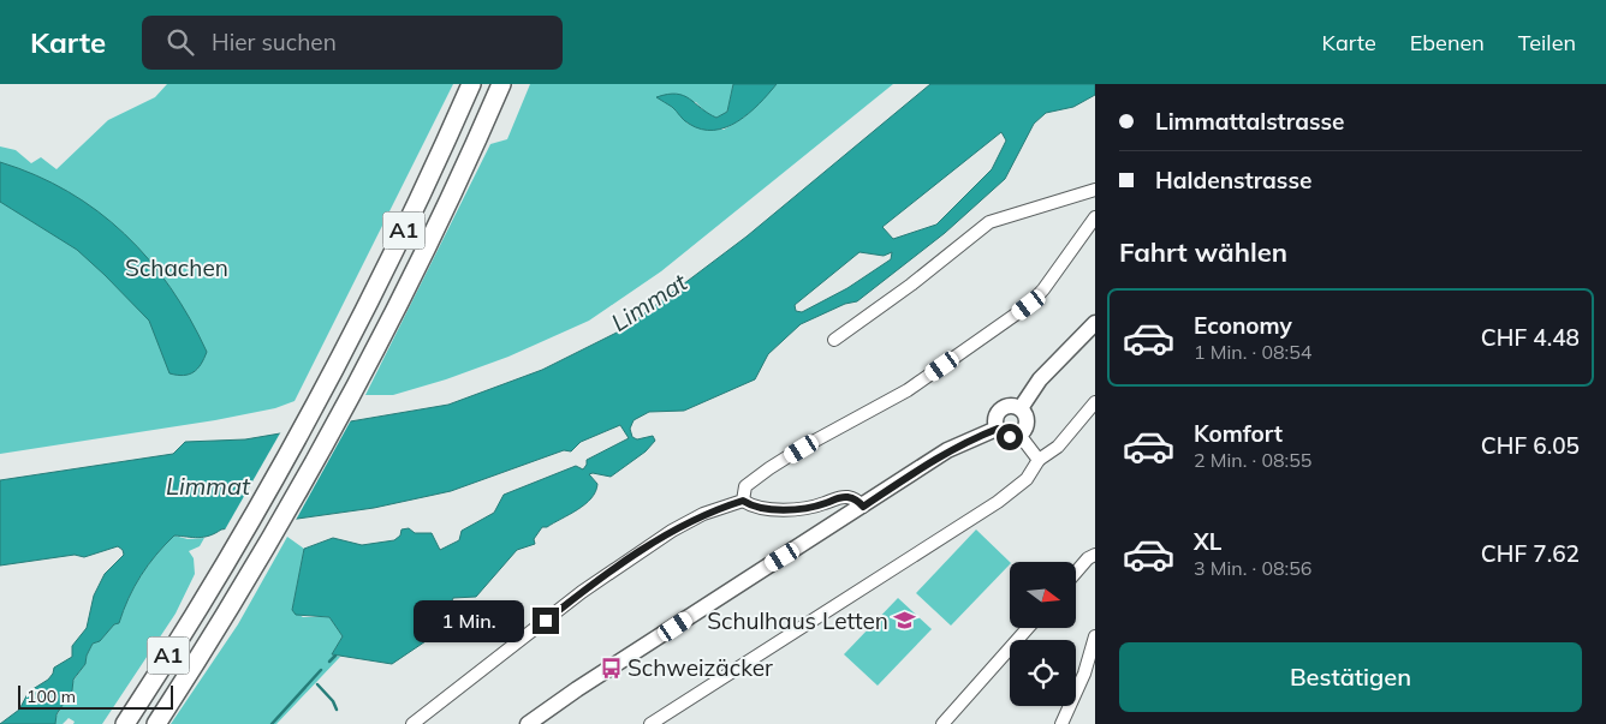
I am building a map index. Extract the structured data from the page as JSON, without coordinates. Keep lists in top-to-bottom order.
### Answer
{
  "streets": {
    "highway": ["A1"]
  },
  "water": ["Limmat"],
  "parks": ["Schachen"],
  "places": {
    "school or university": ["Schulhaus Letten"],
    "bus stop": ["Schweizäcker"]
  },
  "scale_bar": "100 m",
  "north": "right",
  "page": {
    "header": "Karte",
    "search": "Hier suchen",
    "nav": ["Karte", "Ebenen", "Teilen"],
    "banner": ["Limmattalstrasse", "Haldenstrasse"],
    "heading": "Fahrt wählen",
    "list": [
      {
        "name": "Economy",
        "note": "1 Min. · 08:54",
        "value": "CHF 4.48"
      },
      {
        "name": "Komfort",
        "note": "2 Min. · 08:55",
        "value": "CHF 6.05"
      },
      {
        "name": "XL",
        "note": "3 Min. · 08:56",
        "value": "CHF 7.62"
      }
    ],
    "bubble": "1 Min.",
    "buttons": "Bestätigen",
    "scale": "100 m"
  }
}
